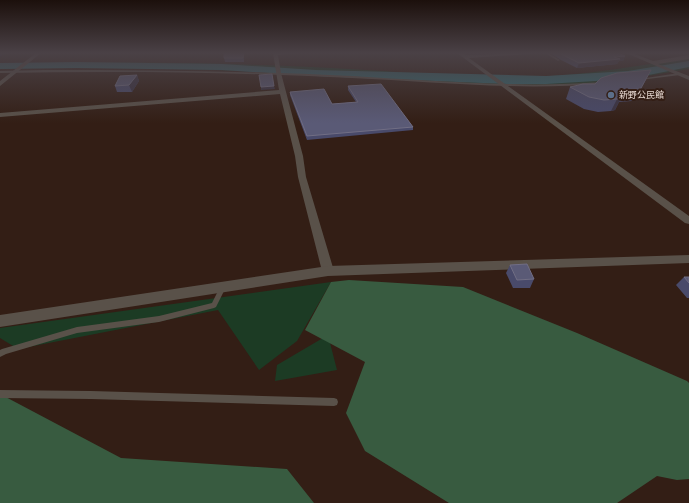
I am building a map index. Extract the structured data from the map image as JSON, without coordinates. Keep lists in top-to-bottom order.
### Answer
{
  "places": ["新野公民館"]
}
